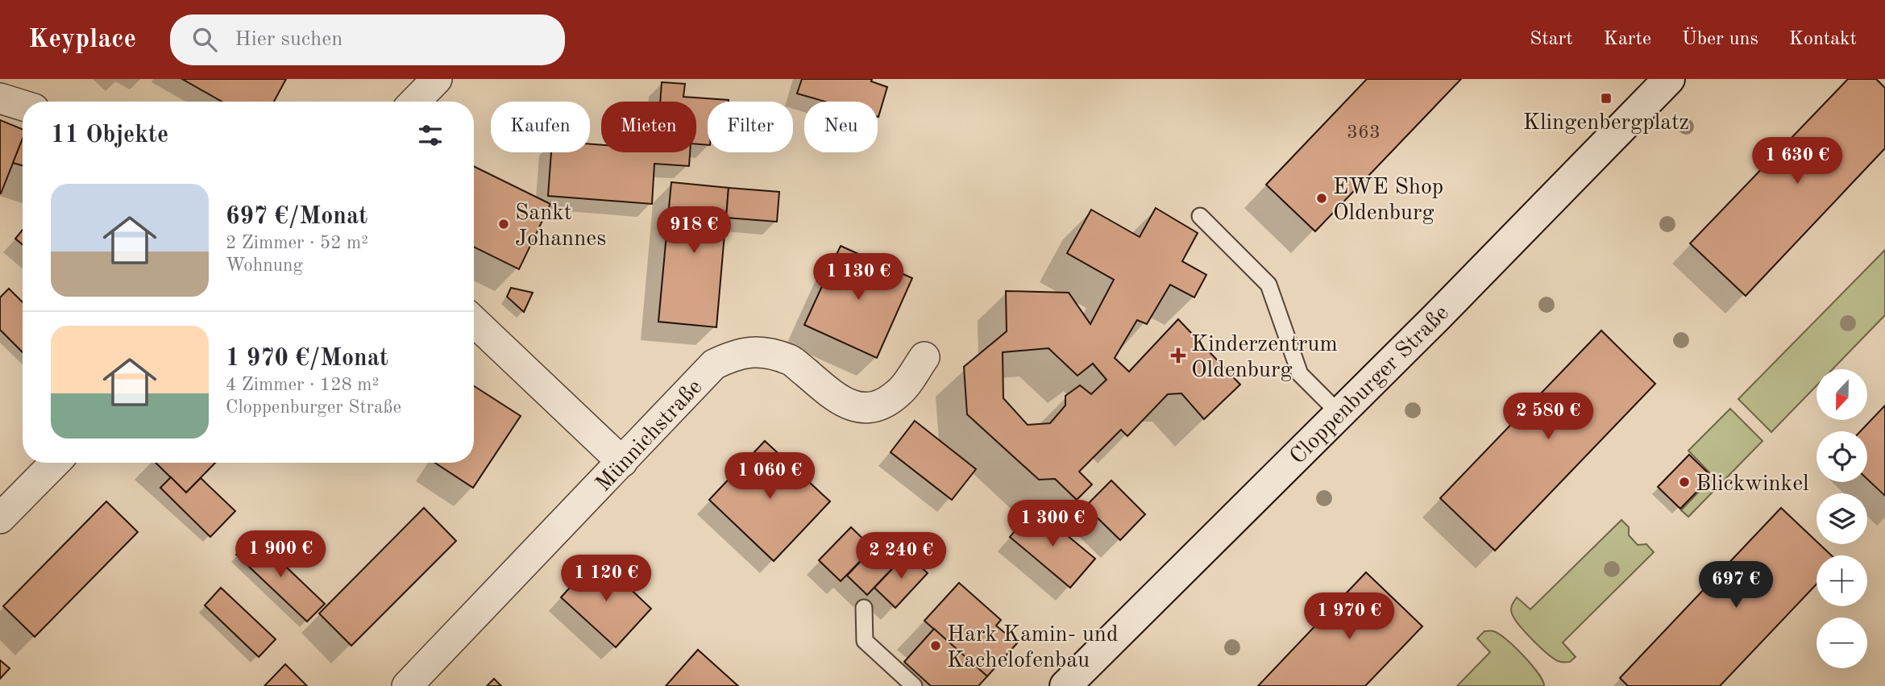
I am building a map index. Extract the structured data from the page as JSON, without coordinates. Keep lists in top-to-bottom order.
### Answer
{
  "streets": {
    "main road": ["Cloppenburger Straße"],
    "street": ["Münnichstraße"]
  },
  "places": {
    "transit": ["Klingenbergplatz"],
    "other": [
      "EWE Shop Oldenburg",
      "Sankt Johannes",
      "Blickwinkel",
      "Hark Kamin- und Kachelofenbau"
    ],
    "health": ["Kinderzentrum Oldenburg"]
  },
  "house_numbers": ["363"],
  "north": "bottom",
  "page": {
    "header": "Keyplace",
    "search": "Hier suchen",
    "nav": [
      "Start",
      "Karte",
      "Über uns",
      "Kontakt"
    ],
    "chip": [
      "Kaufen",
      "Mieten",
      "Filter",
      "Neu"
    ],
    "heading": "11 Objekte",
    "price": [
      "1 630 €",
      "918 €",
      "1 130 €",
      "2 580 €",
      "1 060 €",
      "1 300 €",
      "1 900 €",
      "2 240 €",
      "1 120 €",
      "697 €",
      "1 970 €"
    ],
    "list": [
      {
        "name": "697 €/Monat",
        "note": "2 Zimmer · 52 m² · Wohnung"
      },
      {
        "name": "1 970 €/Monat",
        "note": "4 Zimmer · 128 m² · Cloppenburger Straße"
      }
    ],
    "map_buttons": ["+", "−"]
  }
}
